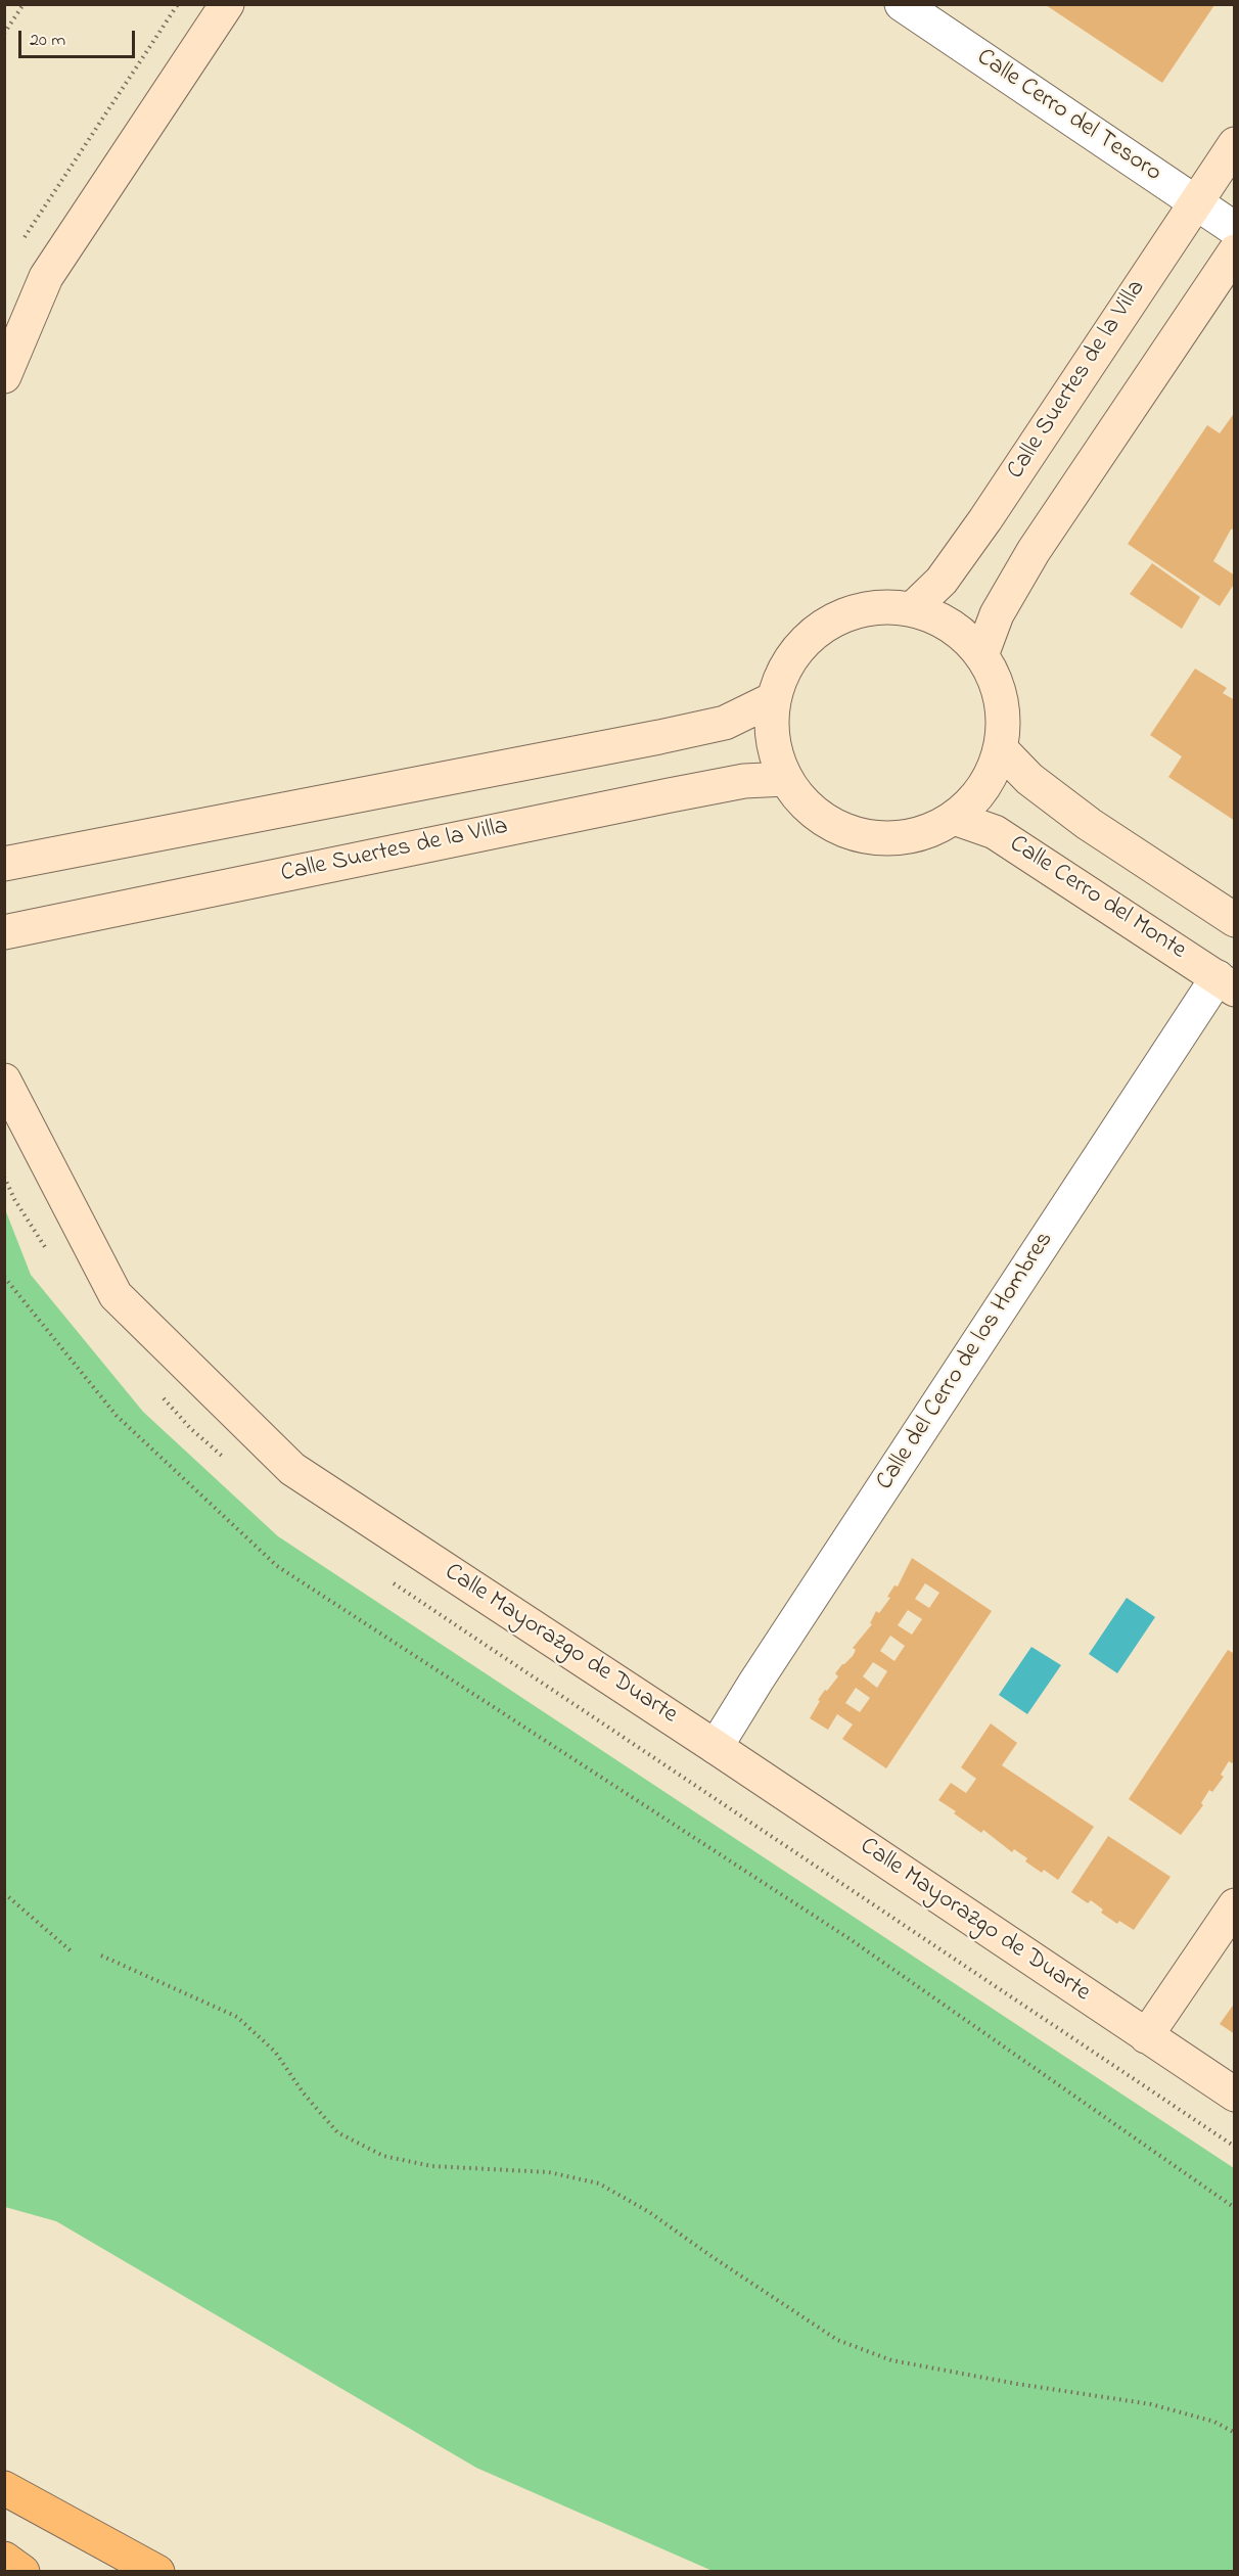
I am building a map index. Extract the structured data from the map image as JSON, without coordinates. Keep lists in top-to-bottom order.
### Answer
{
  "streets": {
    "main road": ["Calle Suertes de la Villa", "Calle Cerro del Monte", "Calle Mayorazgo de Duarte"],
    "street": ["Calle Cerro del Tesoro", "Calle del Cerro de los Hombres"]
  },
  "crossings": [
    ["Calle Cerro del Tesoro", "Calle Suertes de la Villa"],
    ["Calle Cerro del Monte", "Calle del Cerro de los Hombres"],
    ["Calle del Cerro de los Hombres", "Calle Mayorazgo de Duarte"]
  ],
  "scale_bar": "20 m"
}
